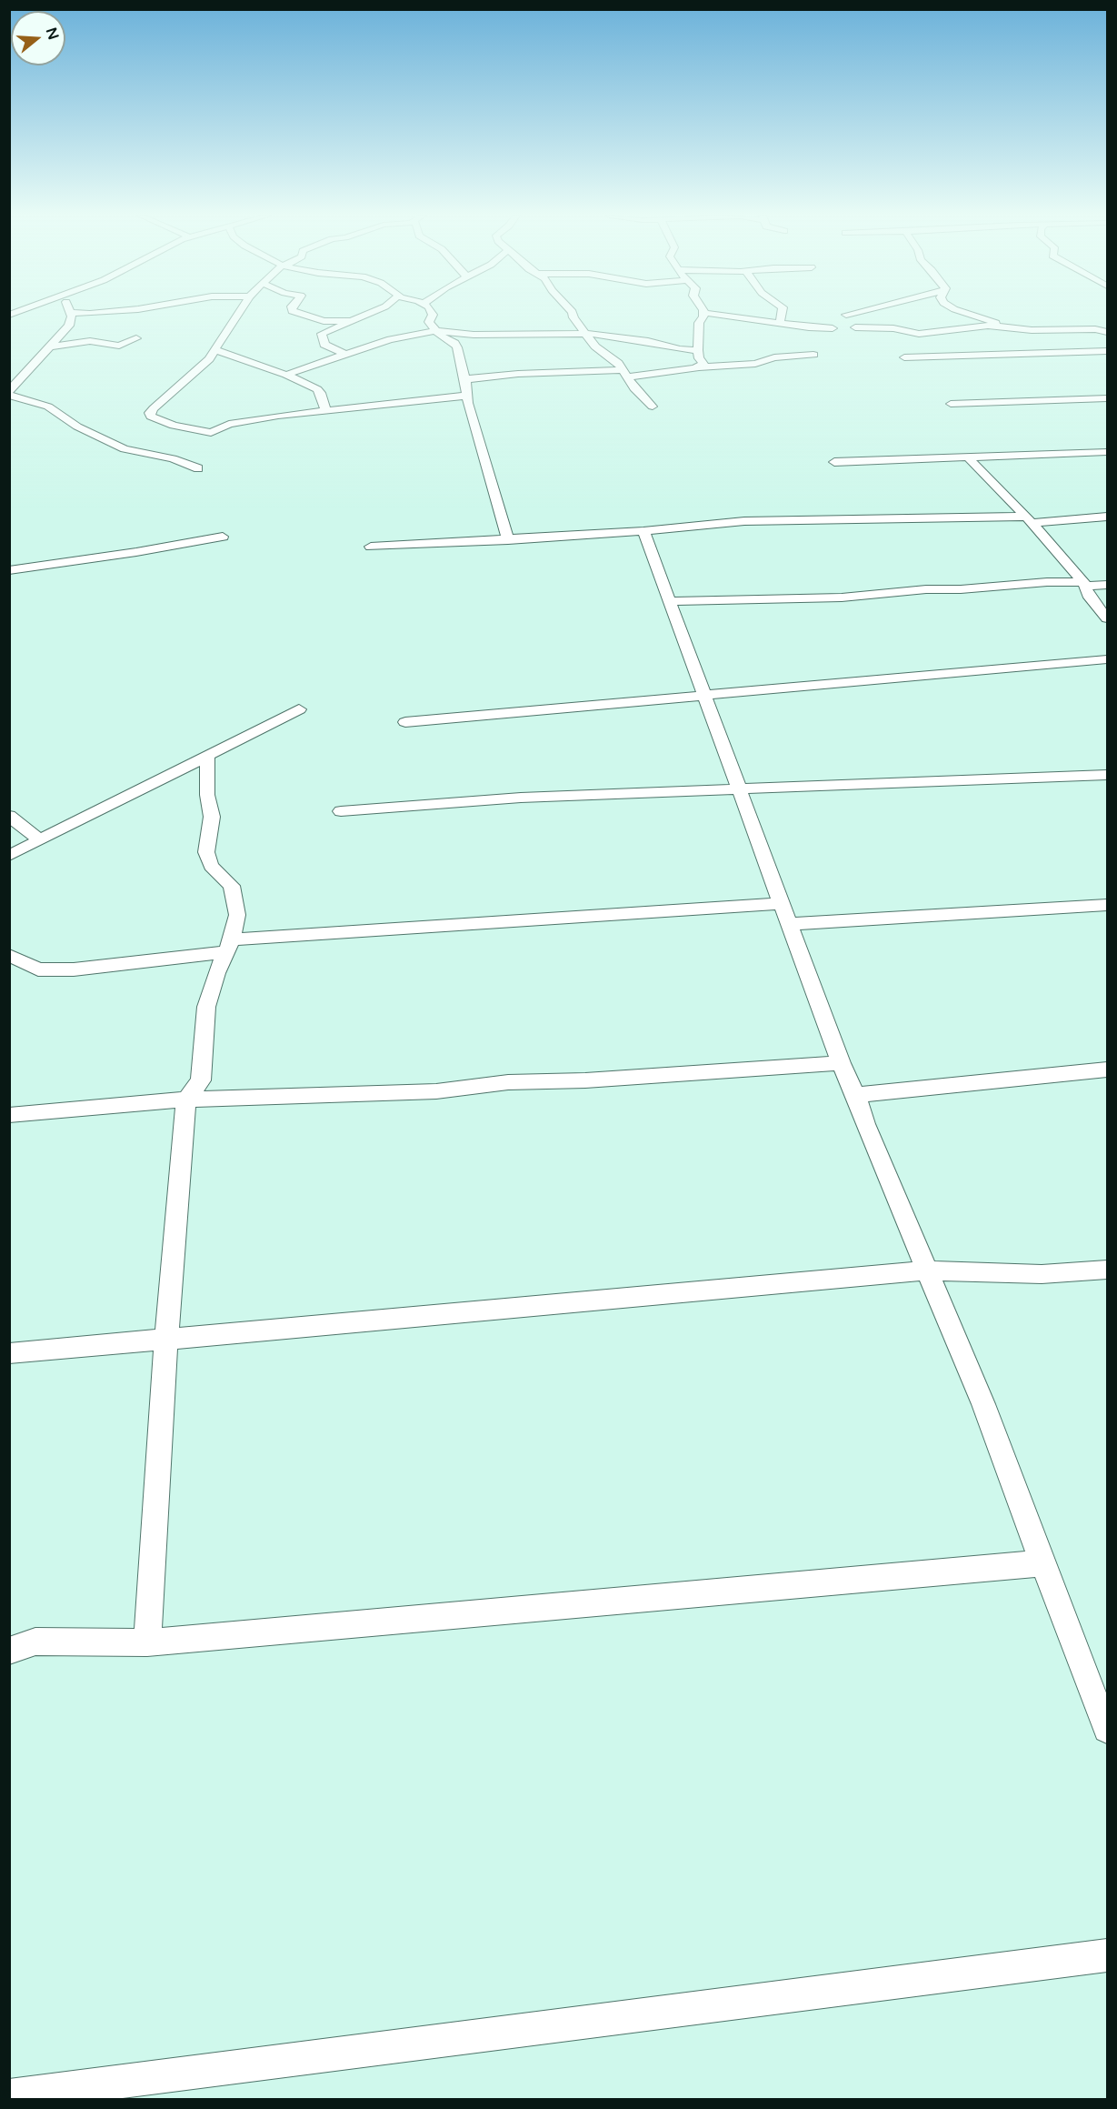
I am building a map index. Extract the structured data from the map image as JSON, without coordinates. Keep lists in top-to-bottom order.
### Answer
{
  "north": "right"
}
